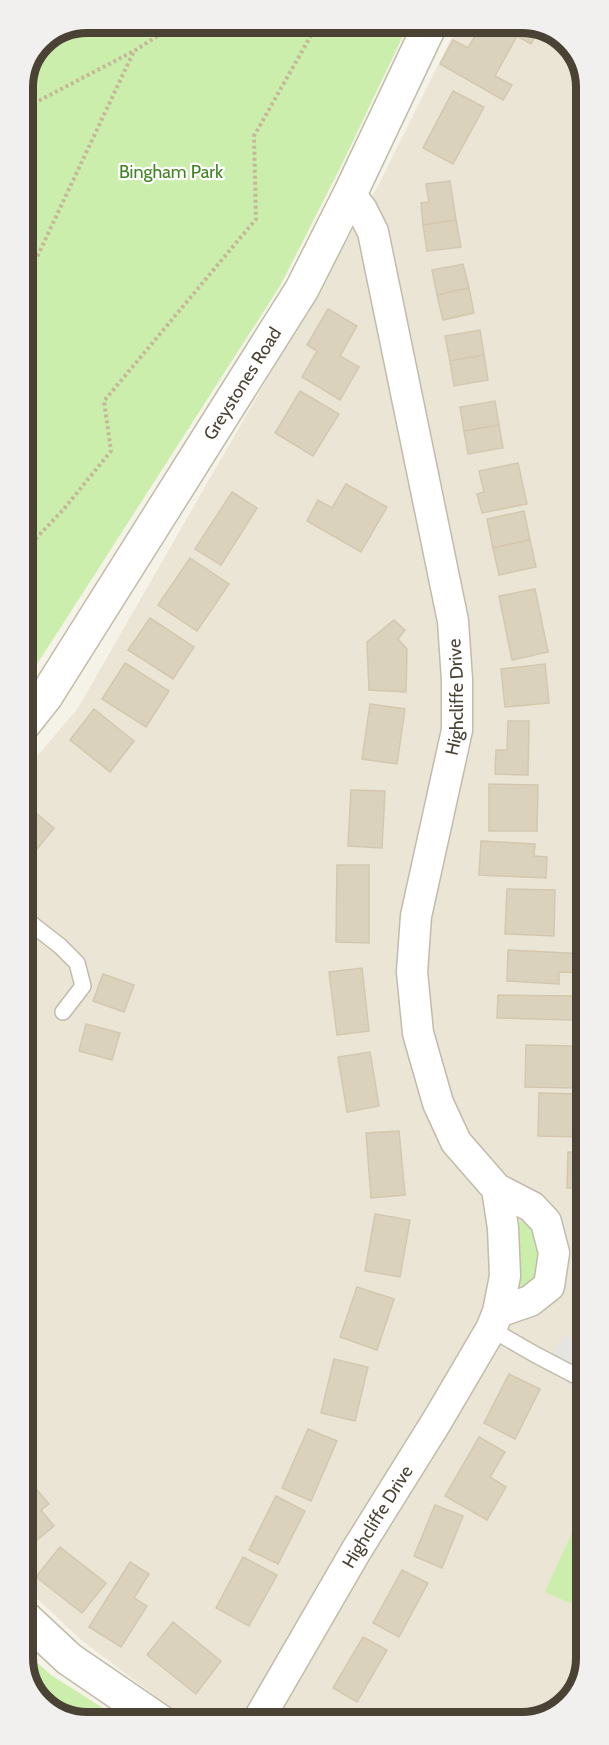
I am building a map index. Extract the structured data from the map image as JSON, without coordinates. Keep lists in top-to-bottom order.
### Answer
{
  "streets": {
    "street": ["Greystones Road", "Highcliffe Drive"]
  },
  "crossings": [
    ["Greystones Road", "Highcliffe Drive"]
  ],
  "parks": ["Bingham Park"]
}
